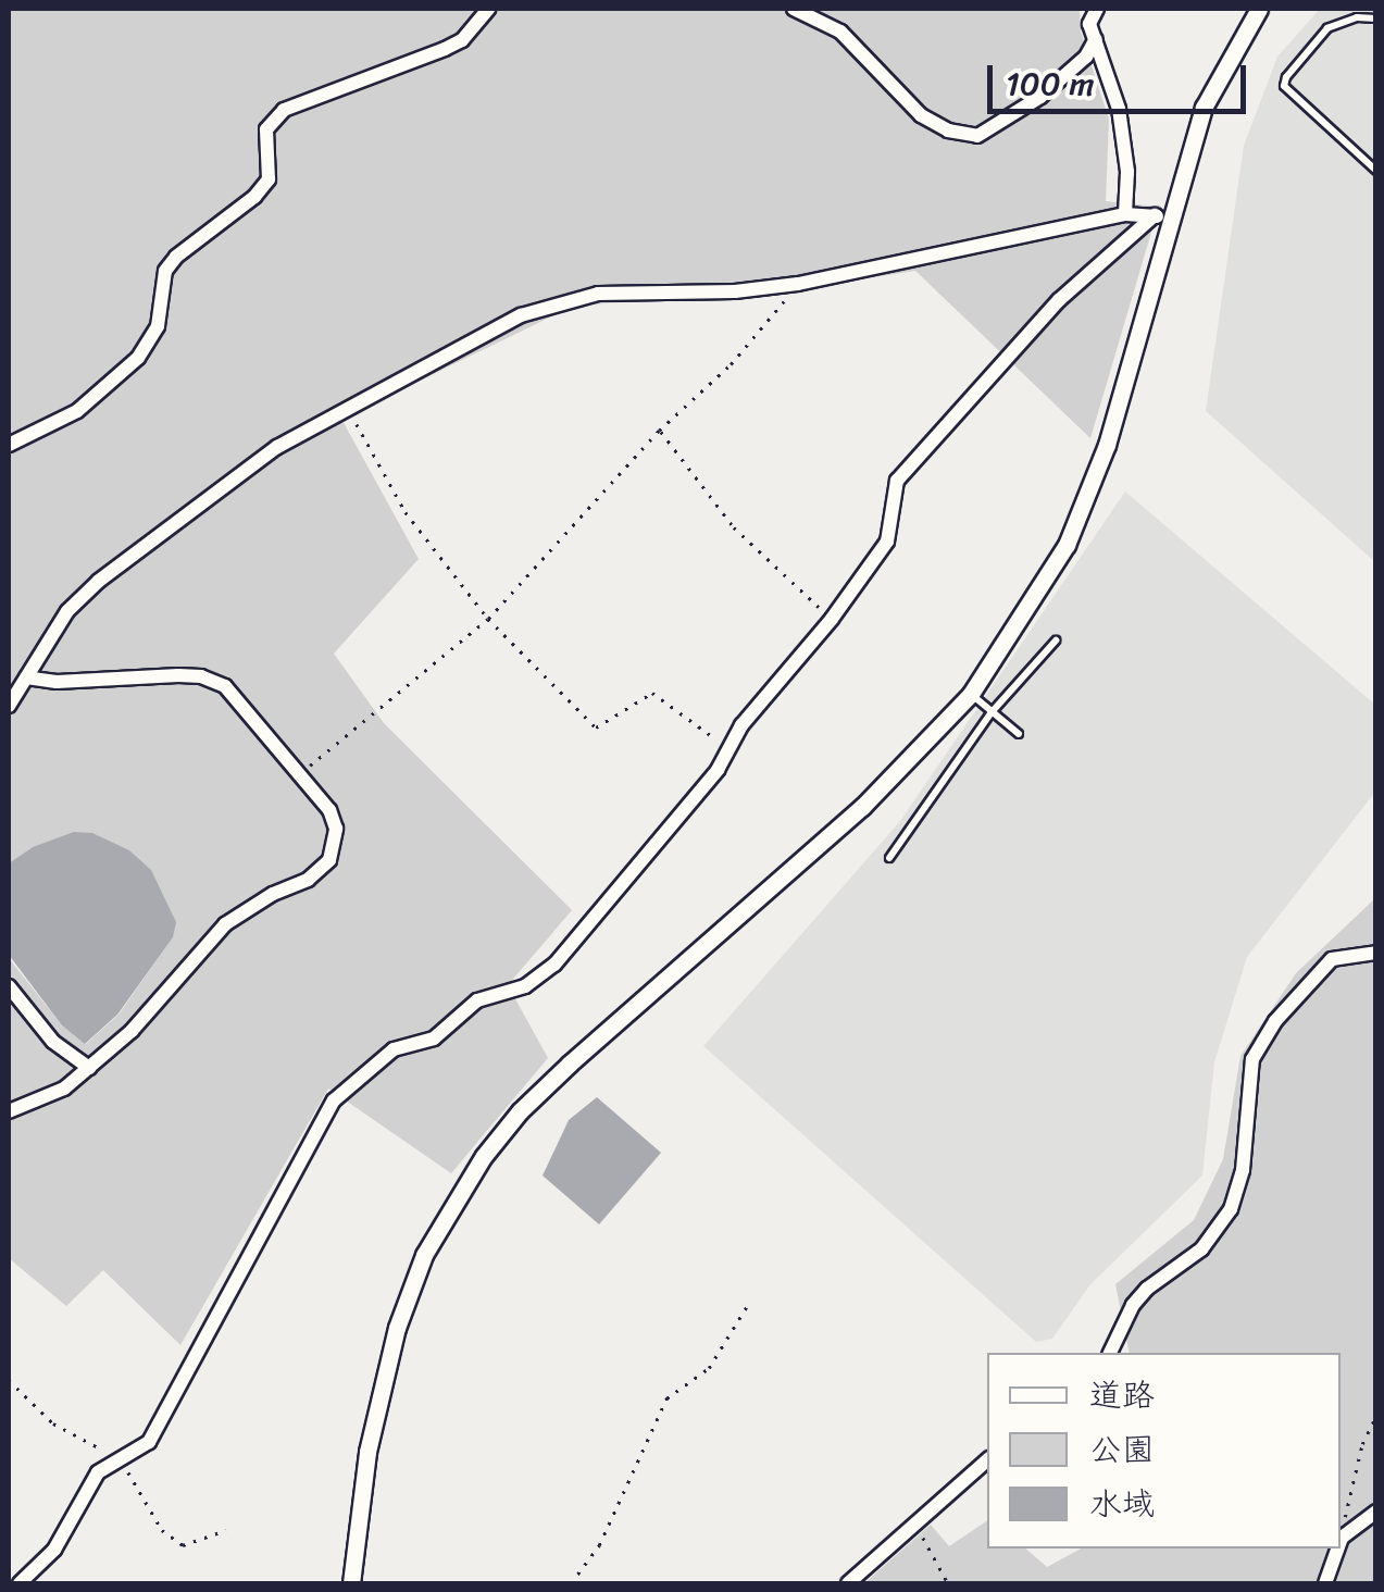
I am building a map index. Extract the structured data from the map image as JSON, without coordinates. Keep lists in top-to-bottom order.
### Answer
{
  "legend": ["道路", "公園", "水域"],
  "scale_bar": "100 m"
}
